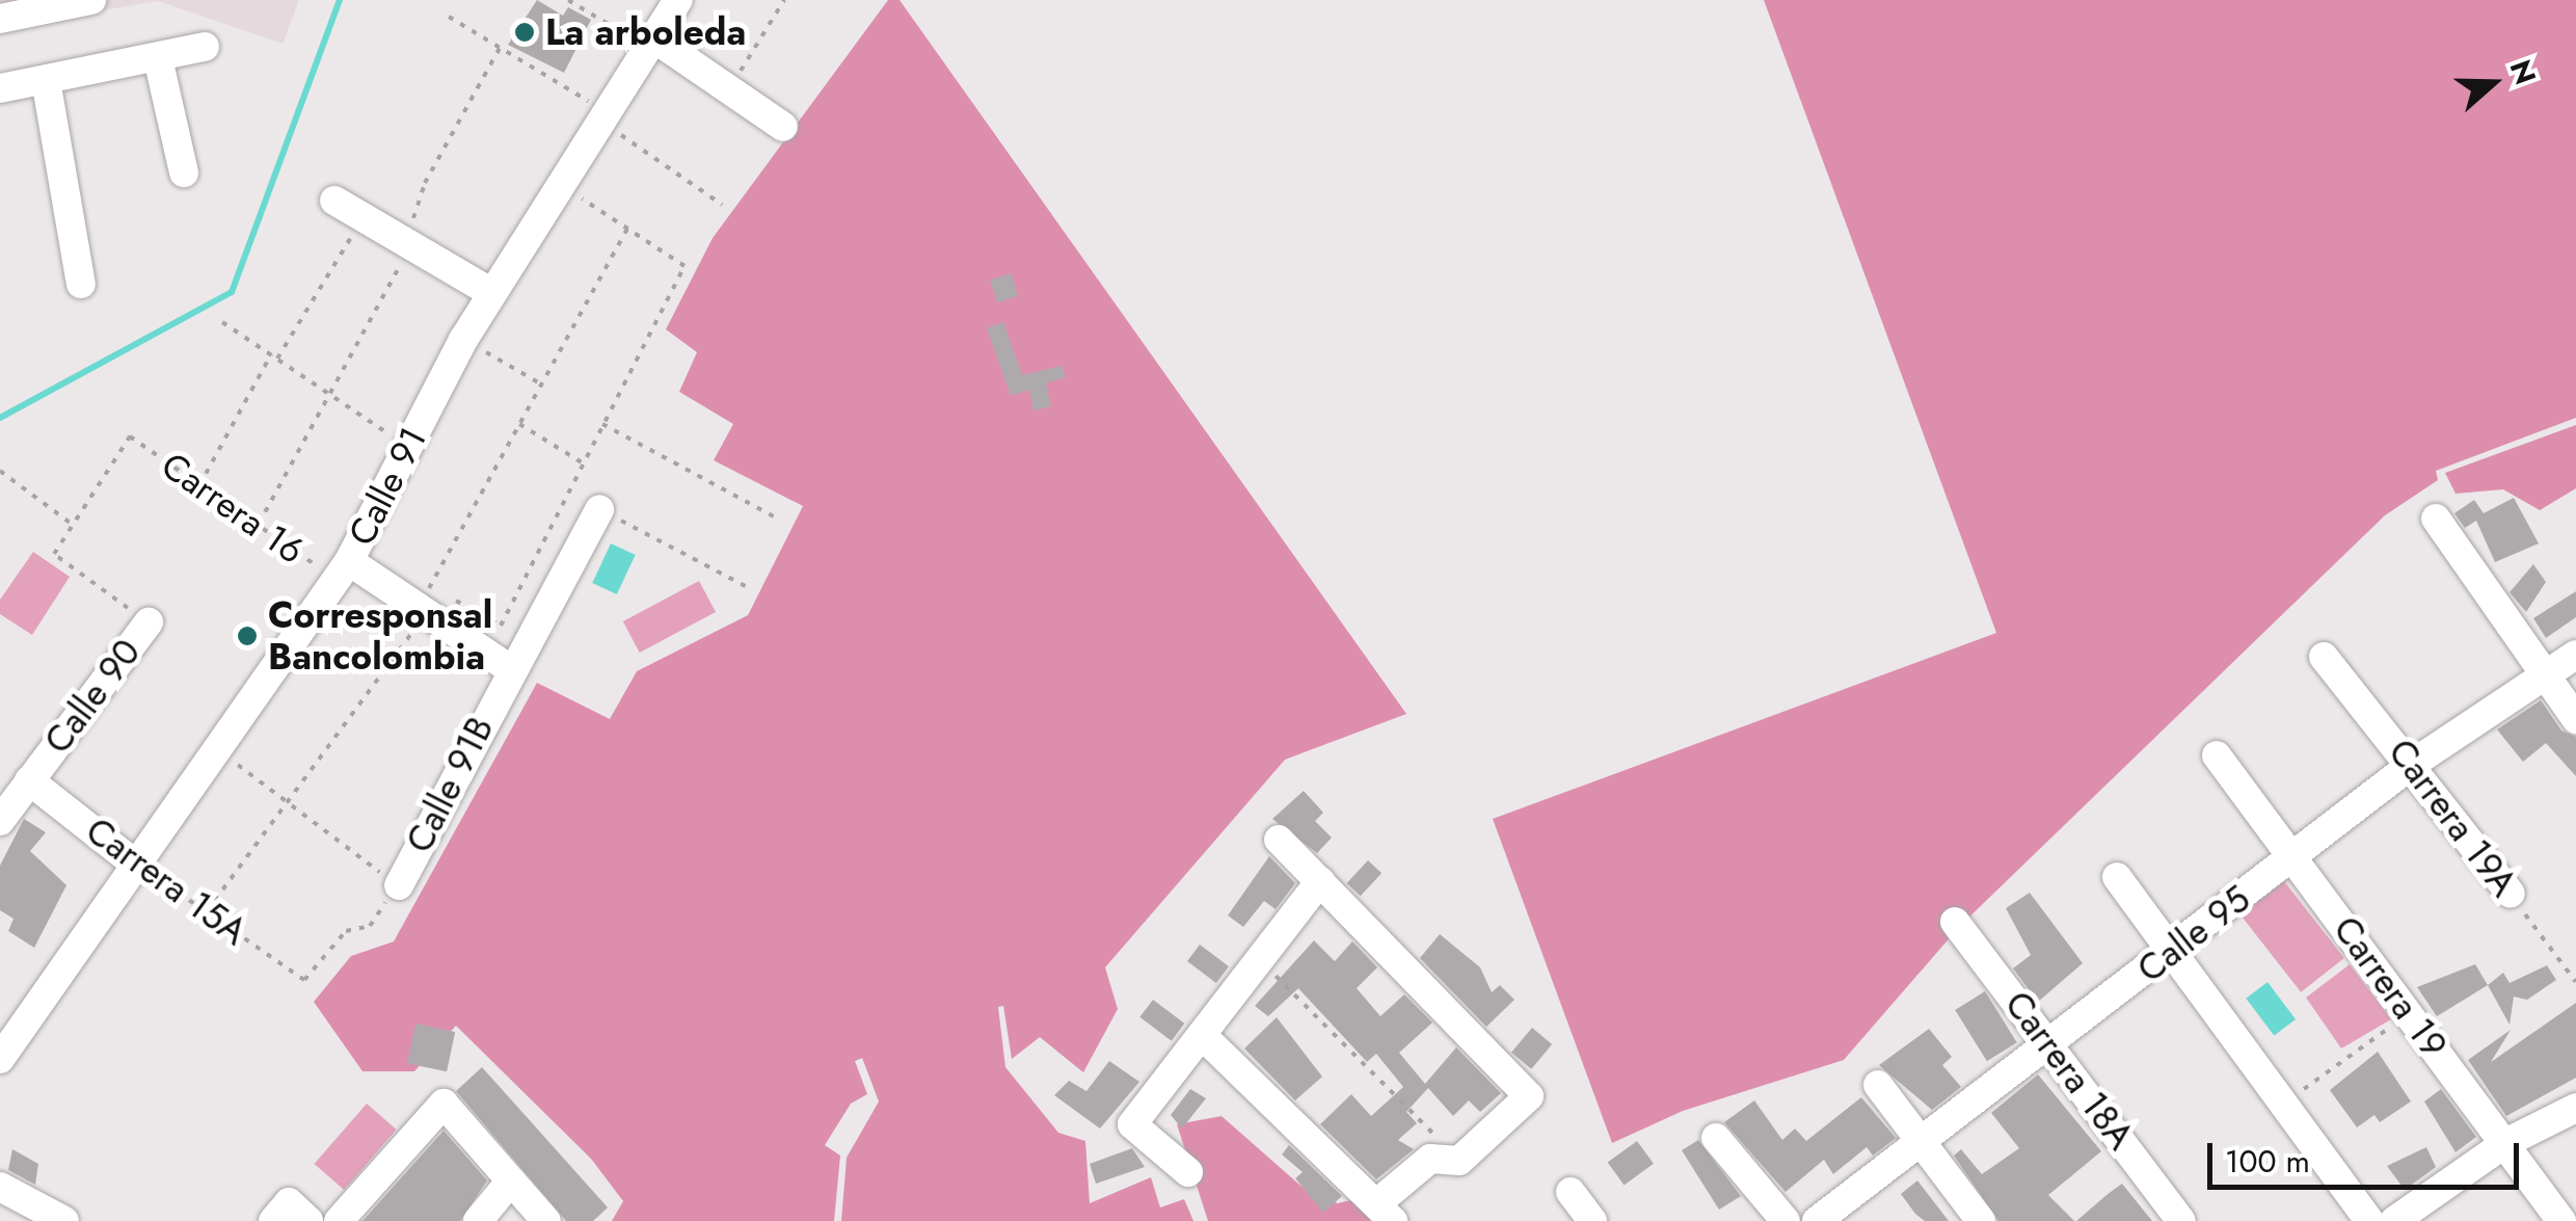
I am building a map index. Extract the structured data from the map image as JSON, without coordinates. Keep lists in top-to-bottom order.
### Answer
{
  "streets": {
    "street": [
      "Calle 91",
      "Carrera 16",
      "Calle 90",
      "Calle 91B",
      "Carrera 19A",
      "Carrera 15A",
      "Calle 95",
      "Carrera 19",
      "Carrera 18A"
    ]
  },
  "crossings": [
    ["Calle 91", "Carrera 16"],
    ["Calle 91", "Carrera 15A"],
    ["Carrera 16", "Calle 91B"],
    ["Calle 90", "Carrera 15A"],
    ["Calle 91B", "Carrera 15A"],
    ["Carrera 19A", "Calle 95"],
    ["Calle 95", "Carrera 19"],
    ["Calle 95", "Carrera 18A"]
  ],
  "places": ["La arboleda", "Corresponsal Bancolombia"],
  "scale_bar": "100 m",
  "north": "right"
}
